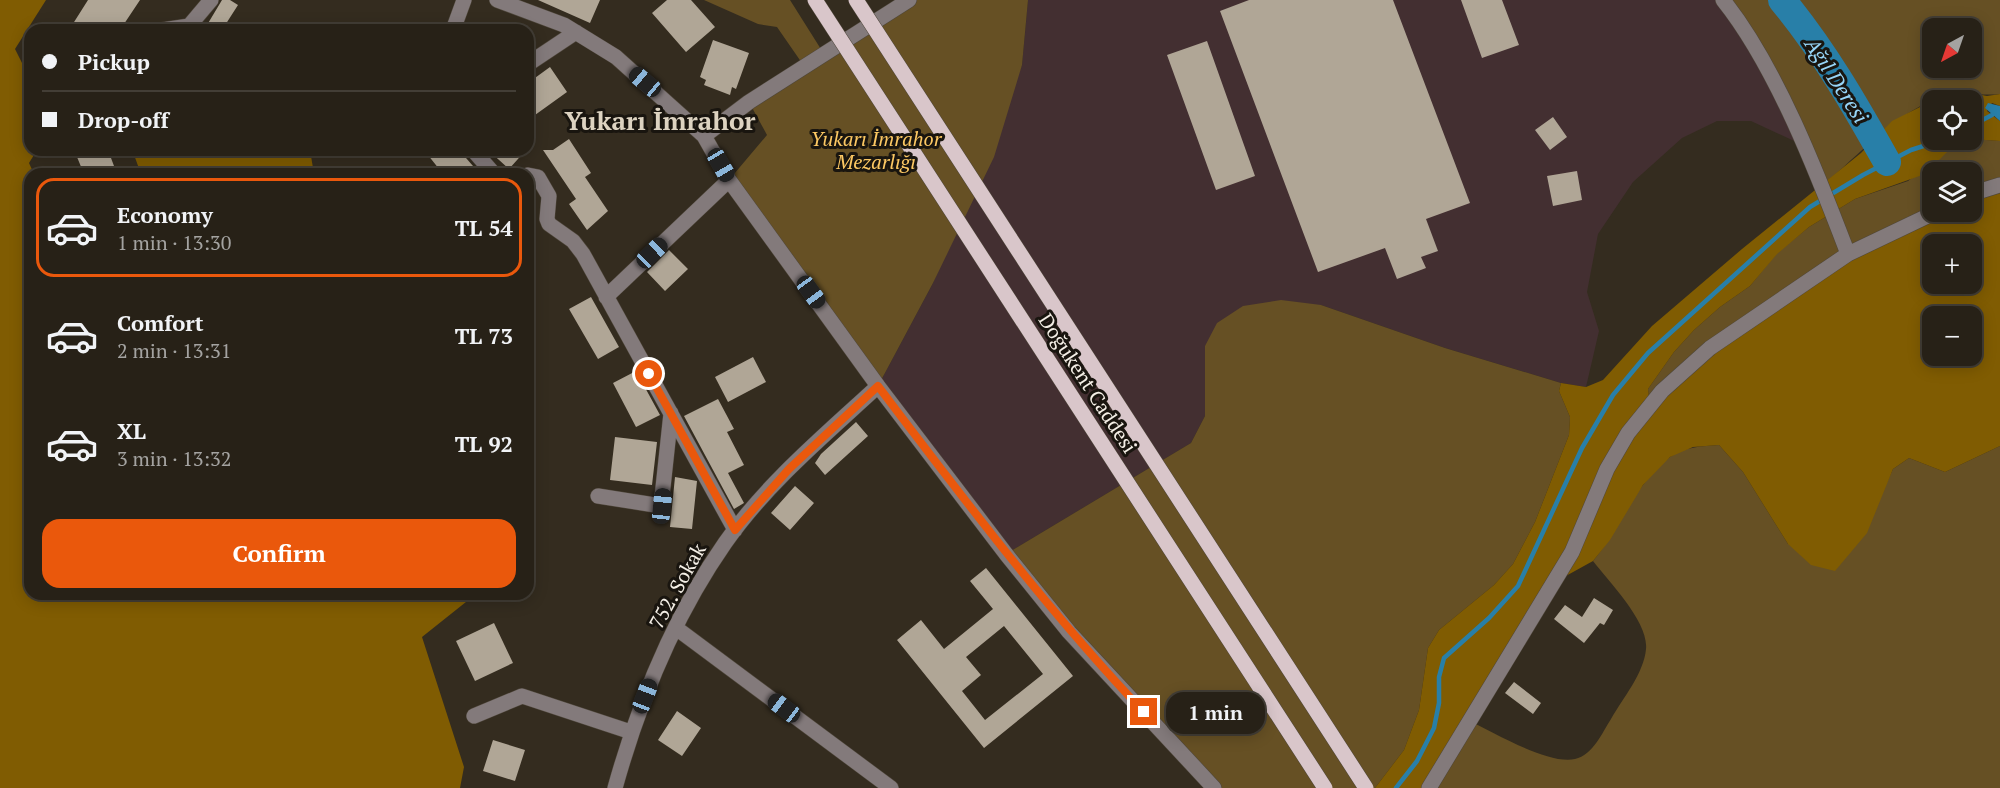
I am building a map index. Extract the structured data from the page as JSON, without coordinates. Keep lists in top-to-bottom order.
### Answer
{
  "streets": {
    "main road": ["Doğukent Caddesi"],
    "street": ["752. Sokak"]
  },
  "districts": ["Yukarı İmrahor"],
  "water": ["Ağıl Deresi"],
  "parks": ["Yukarı İmrahor Mezarlığı"],
  "north": "bottom left",
  "page": {
    "map_buttons": ["+", "−"],
    "banner": ["Pickup", "Drop-off"],
    "list": [
      {
        "name": "Economy",
        "note": "1 min · 13:30",
        "value": "TL 54"
      },
      {
        "name": "Comfort",
        "note": "2 min · 13:31",
        "value": "TL 73"
      },
      {
        "name": "XL",
        "note": "3 min · 13:32",
        "value": "TL 92"
      }
    ],
    "buttons": "Confirm",
    "bubble": "1 min"
  }
}
